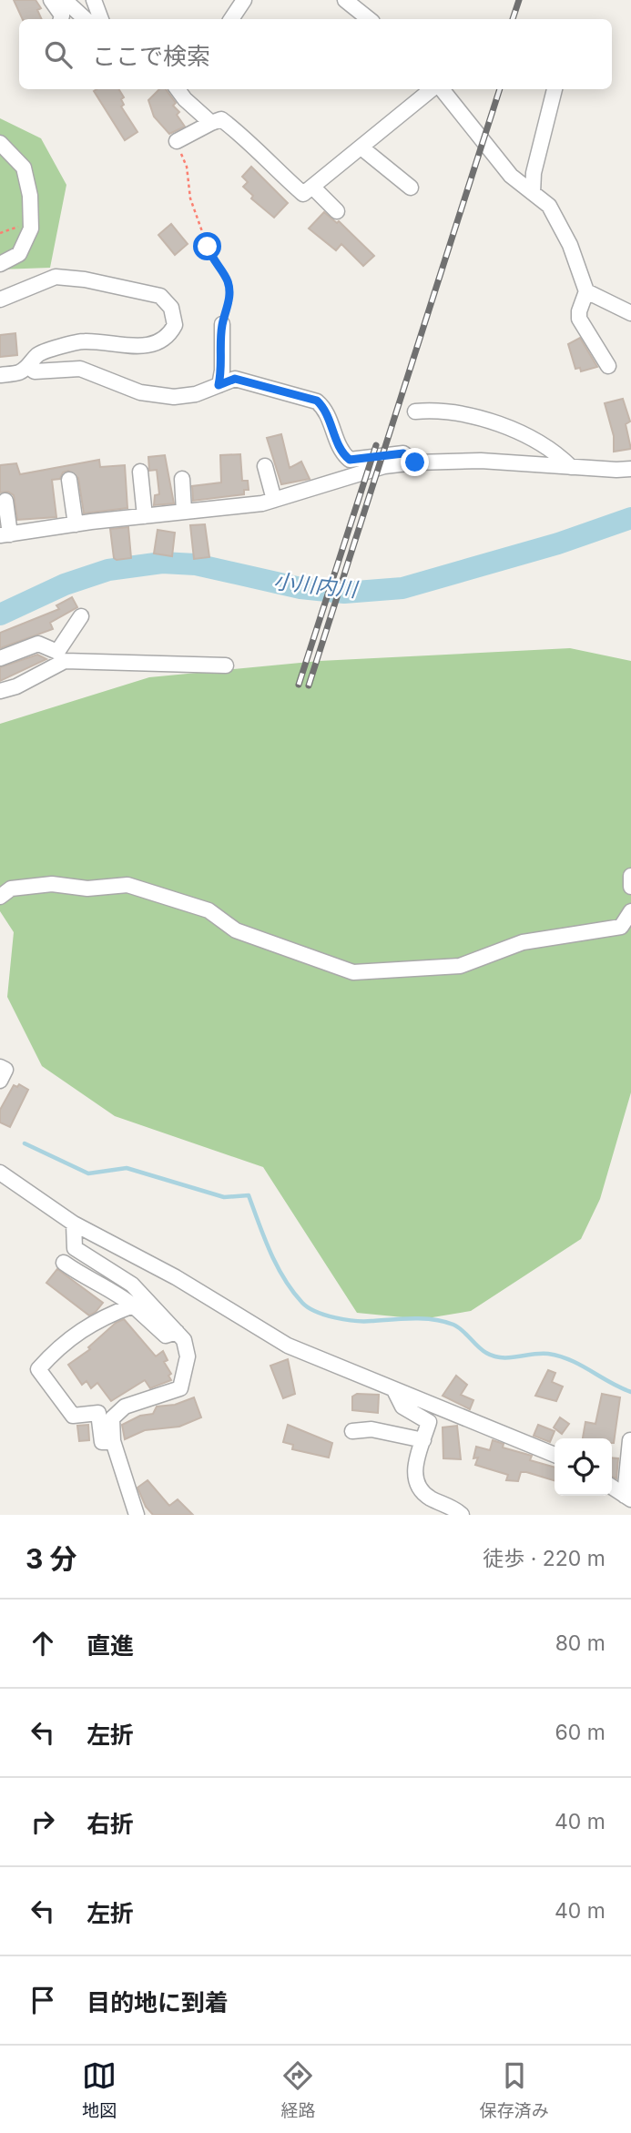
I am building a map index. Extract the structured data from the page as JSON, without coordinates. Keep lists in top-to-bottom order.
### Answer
{
  "water": ["小川内川"],
  "page": {
    "search": "ここで検索",
    "heading": ["3 分", "徒歩 · 220 m"],
    "list": [
      ["直進", "80 m"],
      ["左折", "60 m"],
      ["右折", "40 m"],
      ["左折", "40 m"],
      "目的地に到着"
    ],
    "nav": ["地図", "経路", "保存済み"]
  }
}
